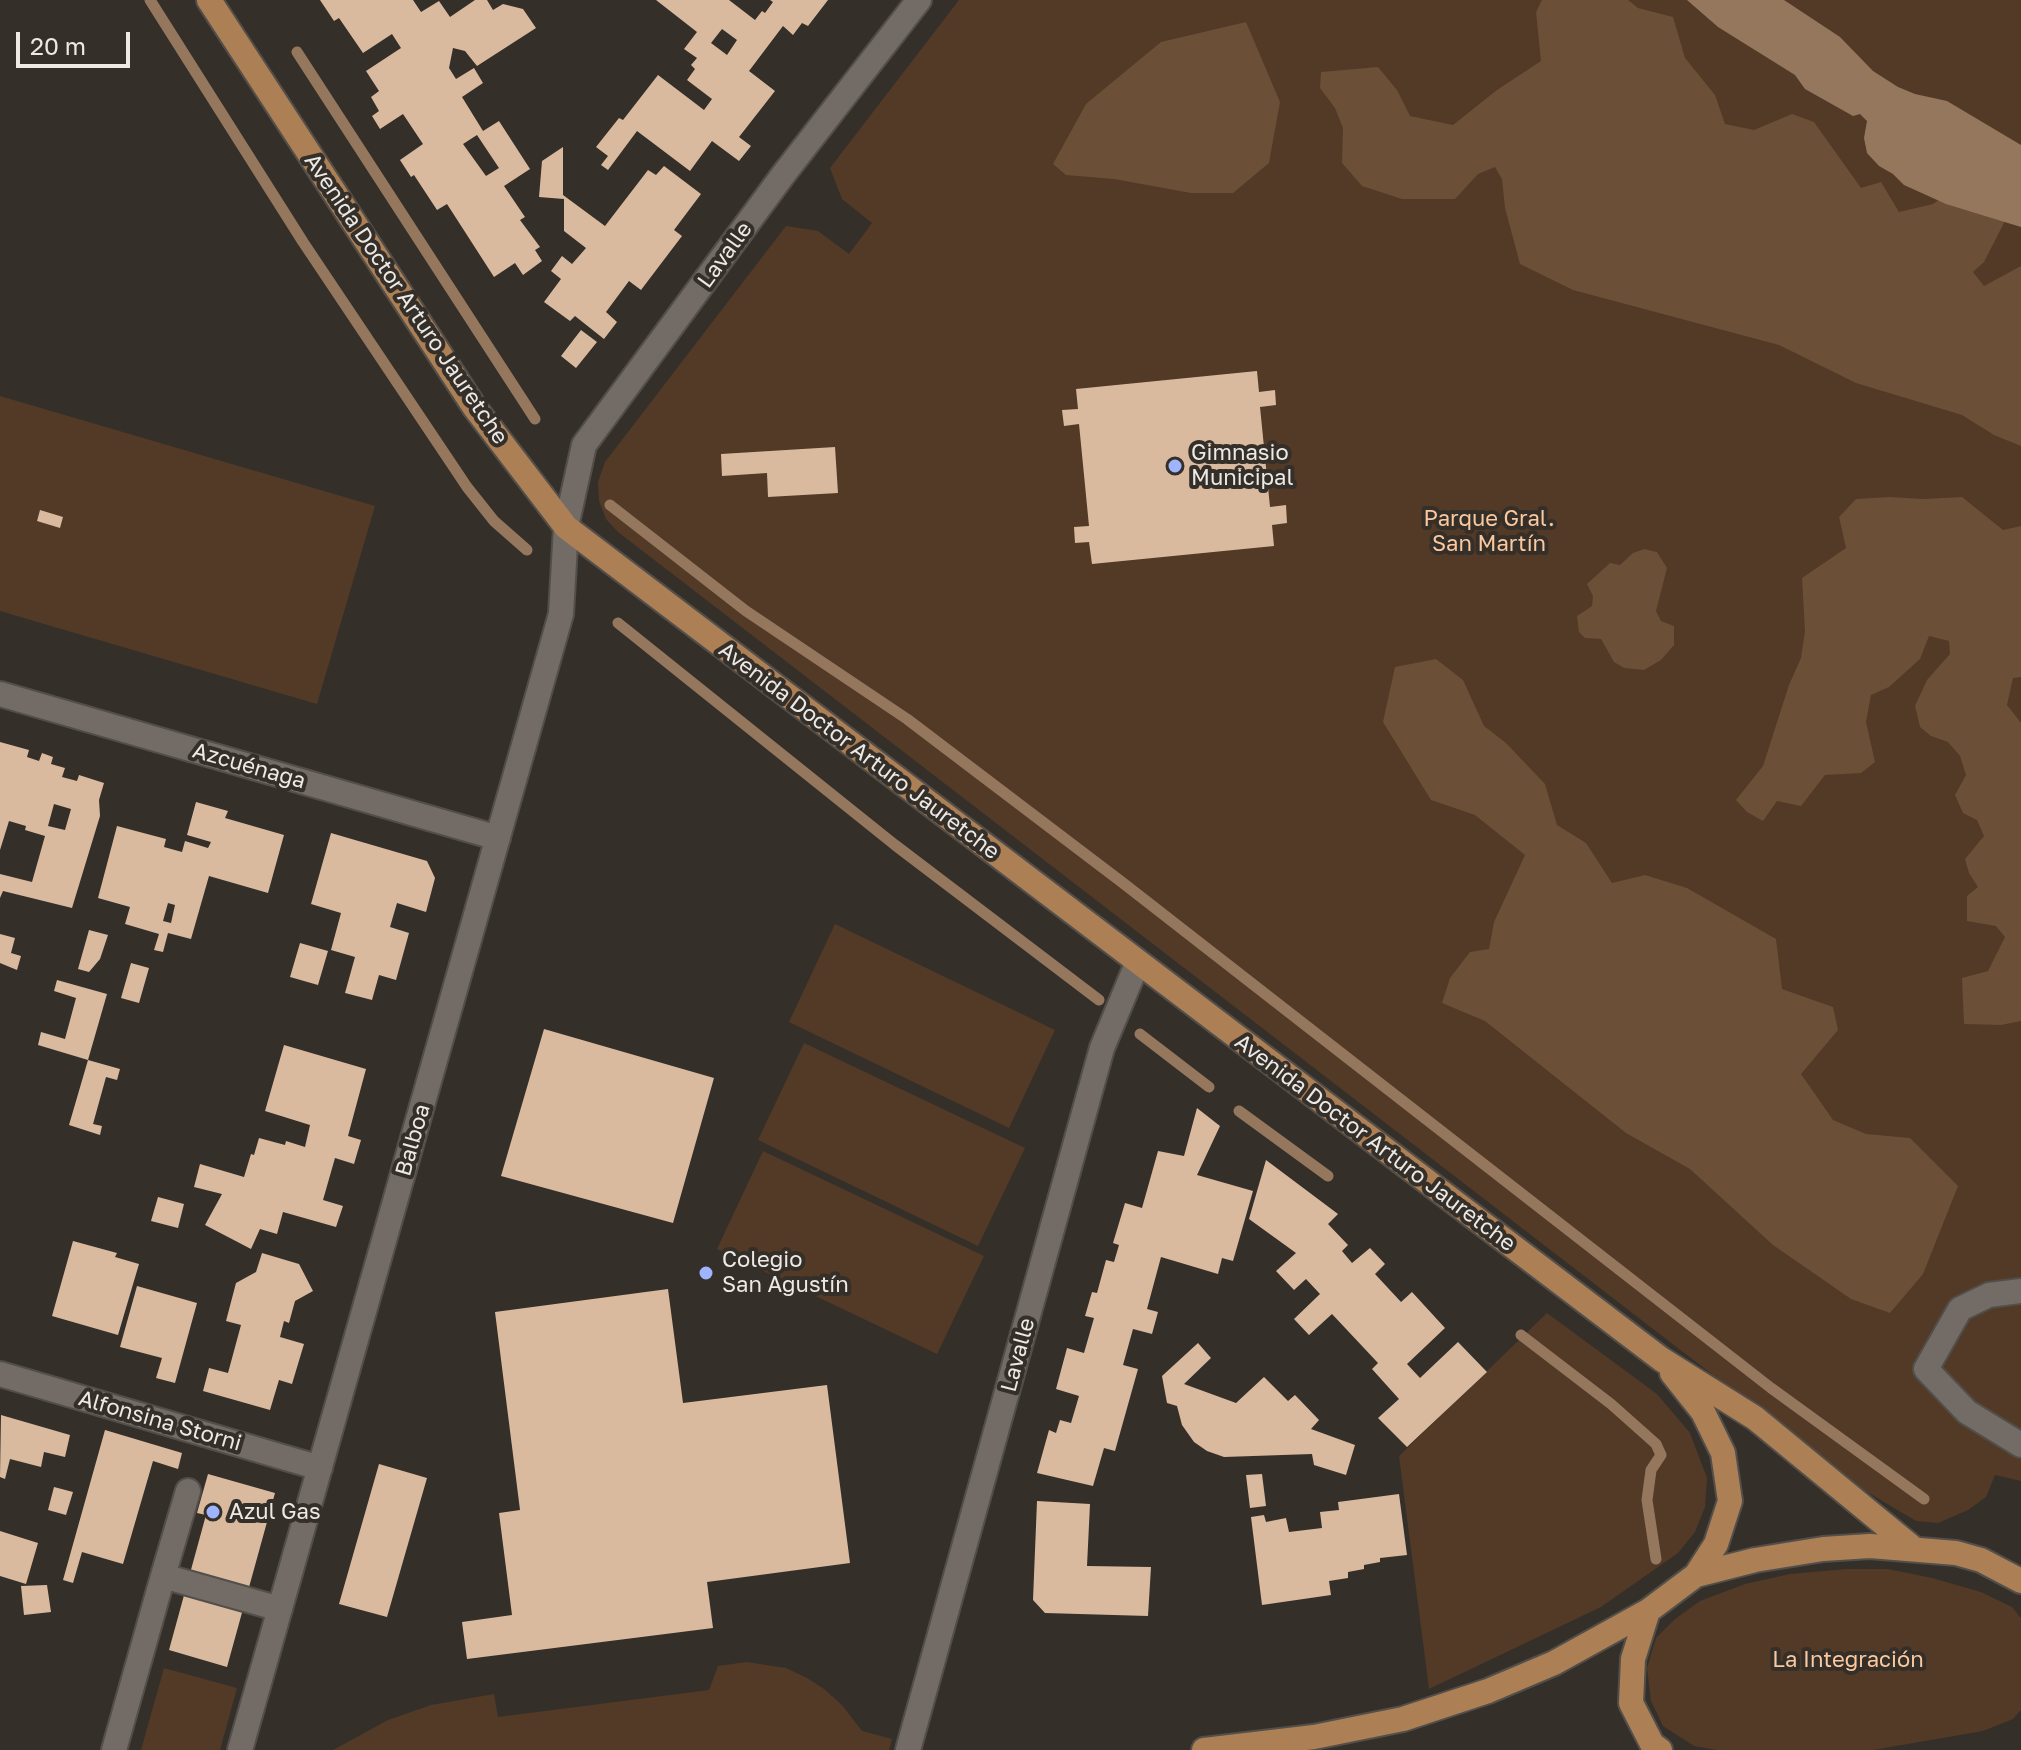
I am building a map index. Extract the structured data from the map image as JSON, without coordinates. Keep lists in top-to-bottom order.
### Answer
{
  "streets": {
    "main road": ["Avenida Doctor Arturo Jauretche"],
    "street": [
      "Lavalle",
      "Azcuénaga",
      "Balboa",
      "Alfonsina Storni"
    ]
  },
  "crossings": [
    ["Lavalle", "Avenida Doctor Arturo Jauretche"],
    ["Lavalle", "Balboa"],
    ["Avenida Doctor Arturo Jauretche", "Balboa"],
    ["Azcuénaga", "Balboa"],
    ["Balboa", "Alfonsina Storni"]
  ],
  "parks": ["Parque Gral. San Martín", "La Integración"],
  "places": ["Gimnasio Municipal", "Colegio San Agustín", "Azul Gas"],
  "scale_bar": "20 m"
}
